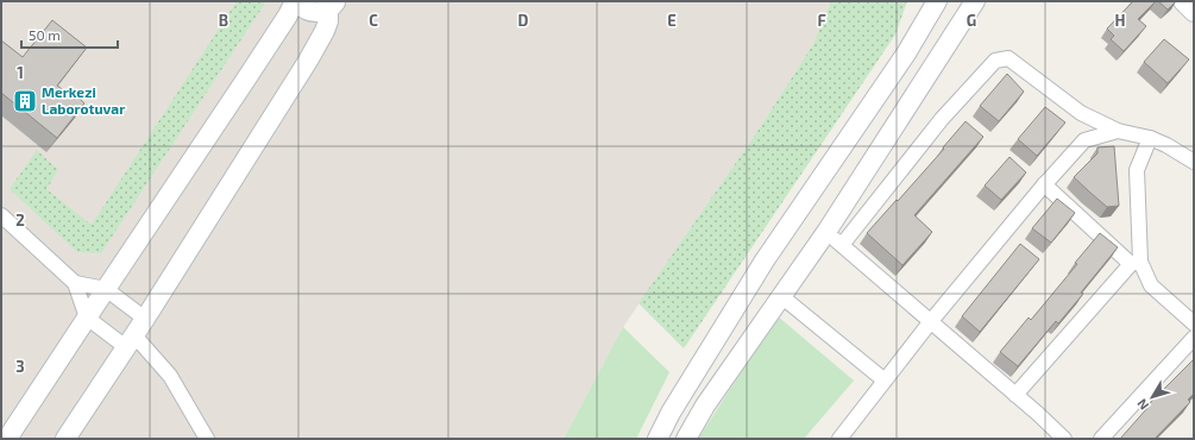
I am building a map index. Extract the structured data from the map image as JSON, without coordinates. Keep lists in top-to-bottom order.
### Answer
{
  "places": {
    "building": ["Merkezi Laborotuvar"]
  },
  "scale_bar": "50 m",
  "north": "bottom left",
  "grid": {
    "columns": [
      "B",
      "C",
      "D",
      "E",
      "F",
      "G",
      "H"
    ],
    "rows": ["1", "2", "3"]
  }
}
